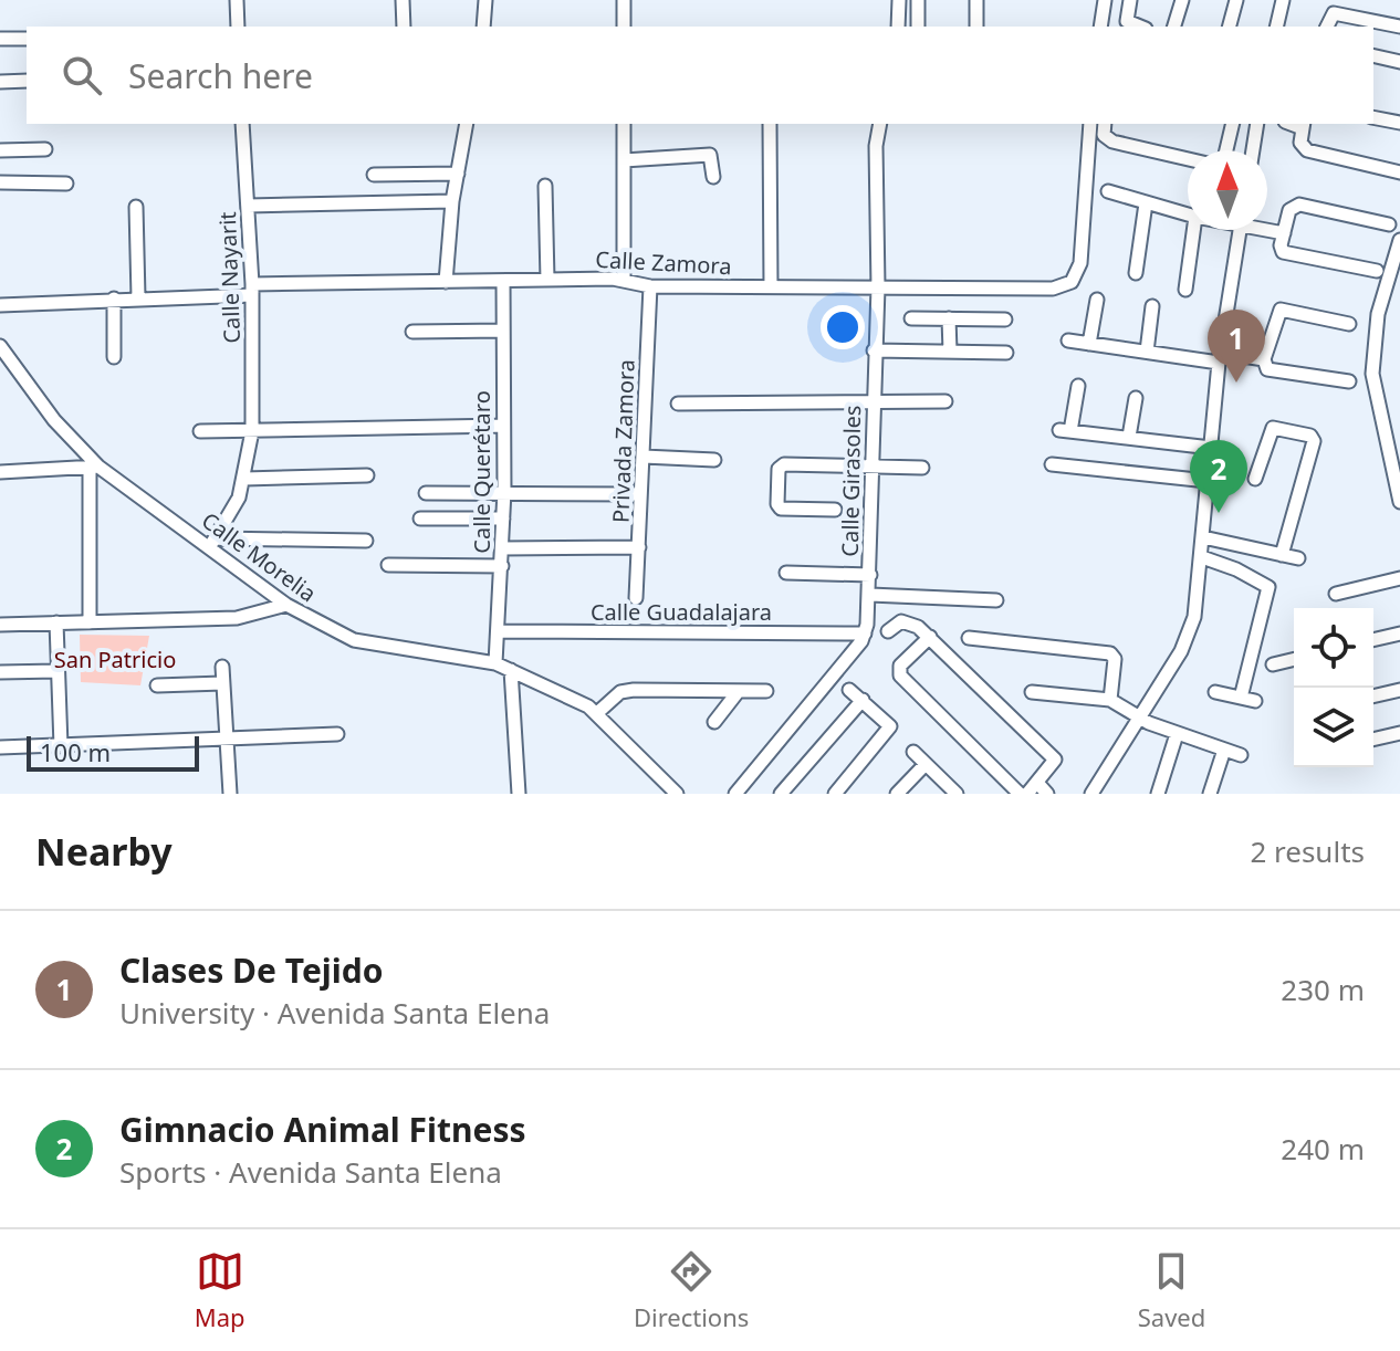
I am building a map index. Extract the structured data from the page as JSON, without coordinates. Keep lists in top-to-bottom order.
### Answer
{
  "streets": {
    "street": [
      "Calle Zamora",
      "Calle Nayarit",
      "Privada Zamora",
      "Calle Querétaro",
      "Calle Girasoles",
      "Calle Morelia",
      "Calle Guadalajara"
    ]
  },
  "crossings": [
    ["Calle Zamora", "Calle Nayarit"],
    ["Calle Zamora", "Privada Zamora"],
    ["Calle Zamora", "Calle Querétaro"],
    ["Calle Zamora", "Calle Girasoles"],
    ["Calle Nayarit", "Calle Morelia"],
    ["Calle Querétaro", "Calle Morelia"],
    ["Calle Querétaro", "Calle Guadalajara"],
    ["Calle Girasoles", "Calle Guadalajara"]
  ],
  "parks": ["San Patricio"],
  "scale_bar": "100 m",
  "north": "top",
  "page": {
    "search": "Search here",
    "pins": ["1", "2"],
    "scale": "100 m",
    "heading": ["Nearby", "2 results"],
    "list": [
      {
        "mark": "1",
        "name": "Clases De Tejido",
        "note": "University · Avenida Santa Elena",
        "value": "230 m"
      },
      {
        "mark": "2",
        "name": "Gimnacio Animal Fitness",
        "note": "Sports · Avenida Santa Elena",
        "value": "240 m"
      }
    ],
    "nav": ["Map", "Directions", "Saved"]
  }
}
